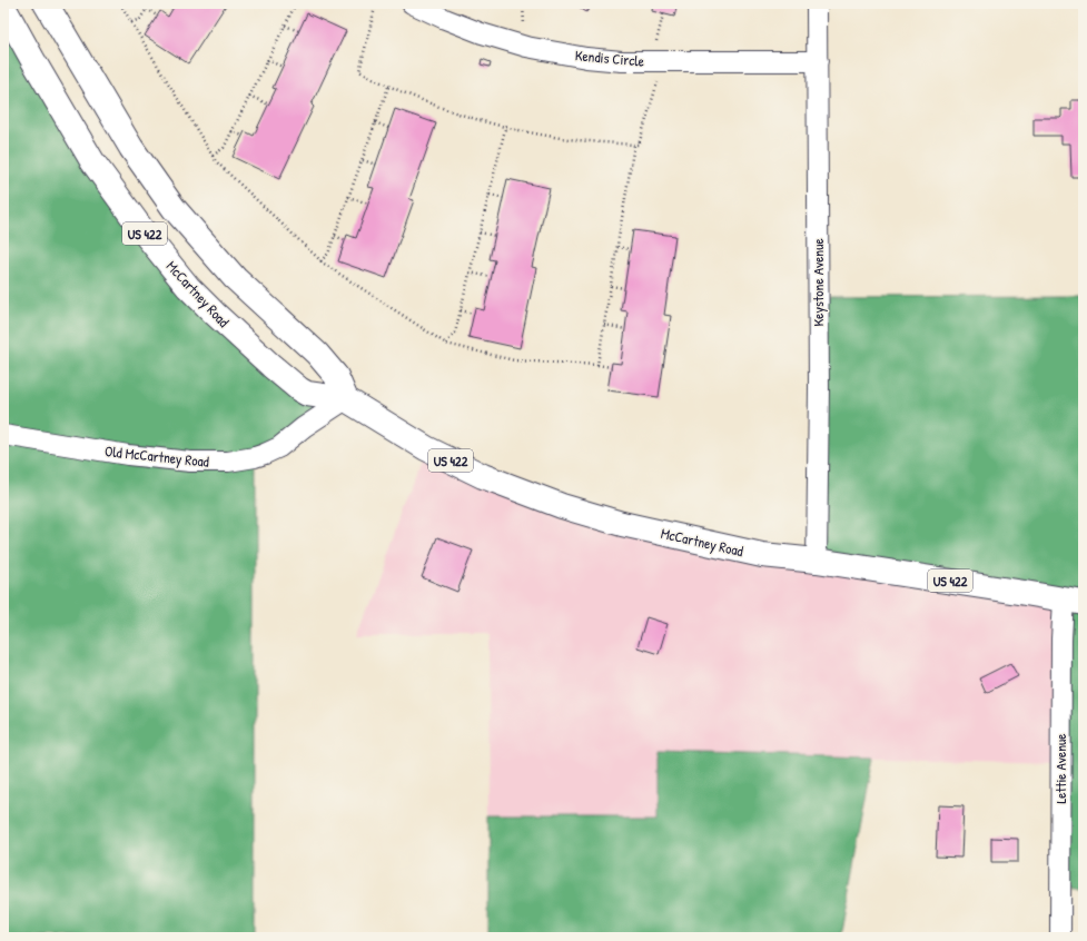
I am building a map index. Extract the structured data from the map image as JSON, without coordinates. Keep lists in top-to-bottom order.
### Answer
{
  "streets": {
    "highway": ["US 422", "McCartney Road"],
    "street": [
      "Kendis Circle",
      "Keystone Avenue",
      "Old McCartney Road",
      "Lettie Avenue"
    ]
  },
  "crossings": [
    ["Kendis Circle", "Keystone Avenue"],
    ["US 422", "McCartney Road"],
    ["US 422", "Old McCartney Road"],
    ["Keystone Avenue", "McCartney Road"],
    ["McCartney Road", "Old McCartney Road"],
    ["McCartney Road", "Lettie Avenue"]
  ]
}
